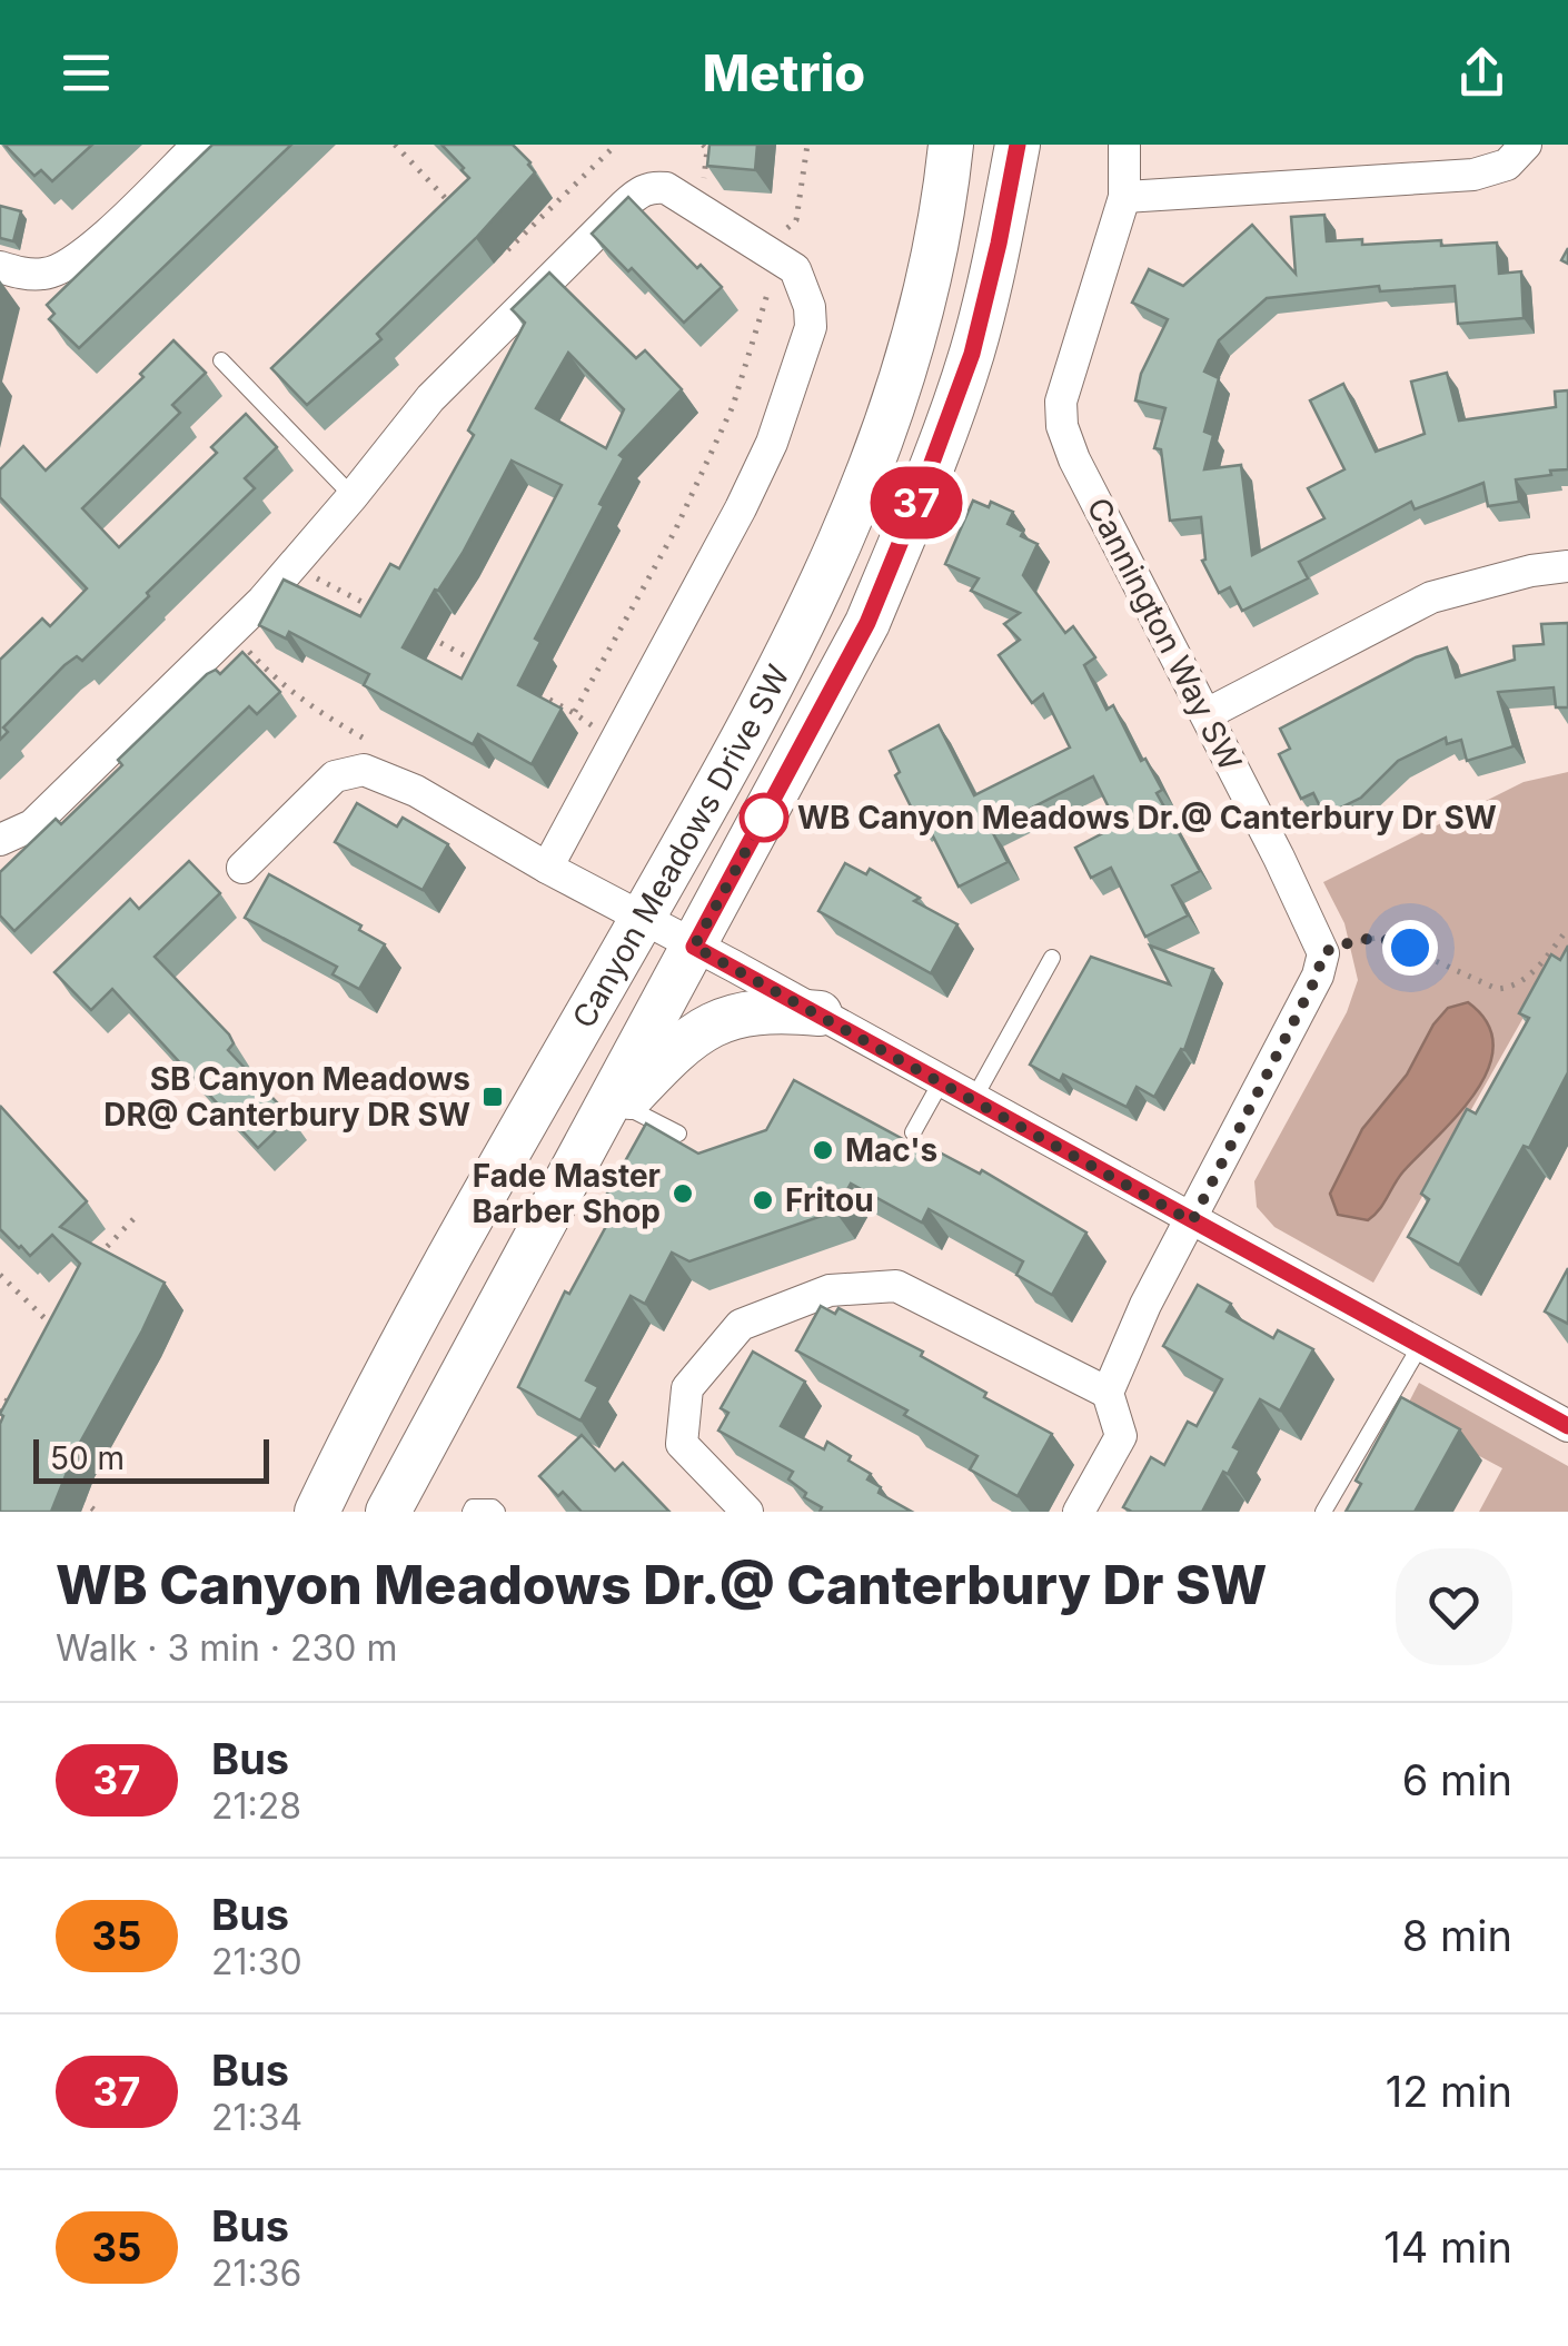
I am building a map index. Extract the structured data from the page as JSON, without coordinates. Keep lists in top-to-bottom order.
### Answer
{
  "streets": {
    "main road": ["Canyon Meadows Drive SW"],
    "street": ["Cannington Way SW"]
  },
  "places": {
    "other": [
      "WB Canyon Meadows Dr.@ Canterbury Dr SW",
      "Mac's",
      "Fade Master Barber Shop",
      "Fritou"
    ],
    "transit": ["SB Canyon Meadows DR@ Canterbury DR SW"]
  },
  "lines": ["bus line 37"],
  "scale_bar": "50 m",
  "page": {
    "header": "Metrio",
    "on_map": "37",
    "scale": "50 m",
    "heading": ["WB Canyon Meadows Dr.@ Canterbury Dr SW", "Walk · 3 min · 230 m"],
    "list": [
      {
        "mark": "37",
        "name": "Bus",
        "note": "21:28",
        "value": "6 min"
      },
      {
        "mark": "35",
        "name": "Bus",
        "note": "21:30",
        "value": "8 min"
      },
      {
        "mark": "37",
        "name": "Bus",
        "note": "21:34",
        "value": "12 min"
      },
      {
        "mark": "35",
        "name": "Bus",
        "note": "21:36",
        "value": "14 min"
      }
    ]
  }
}
